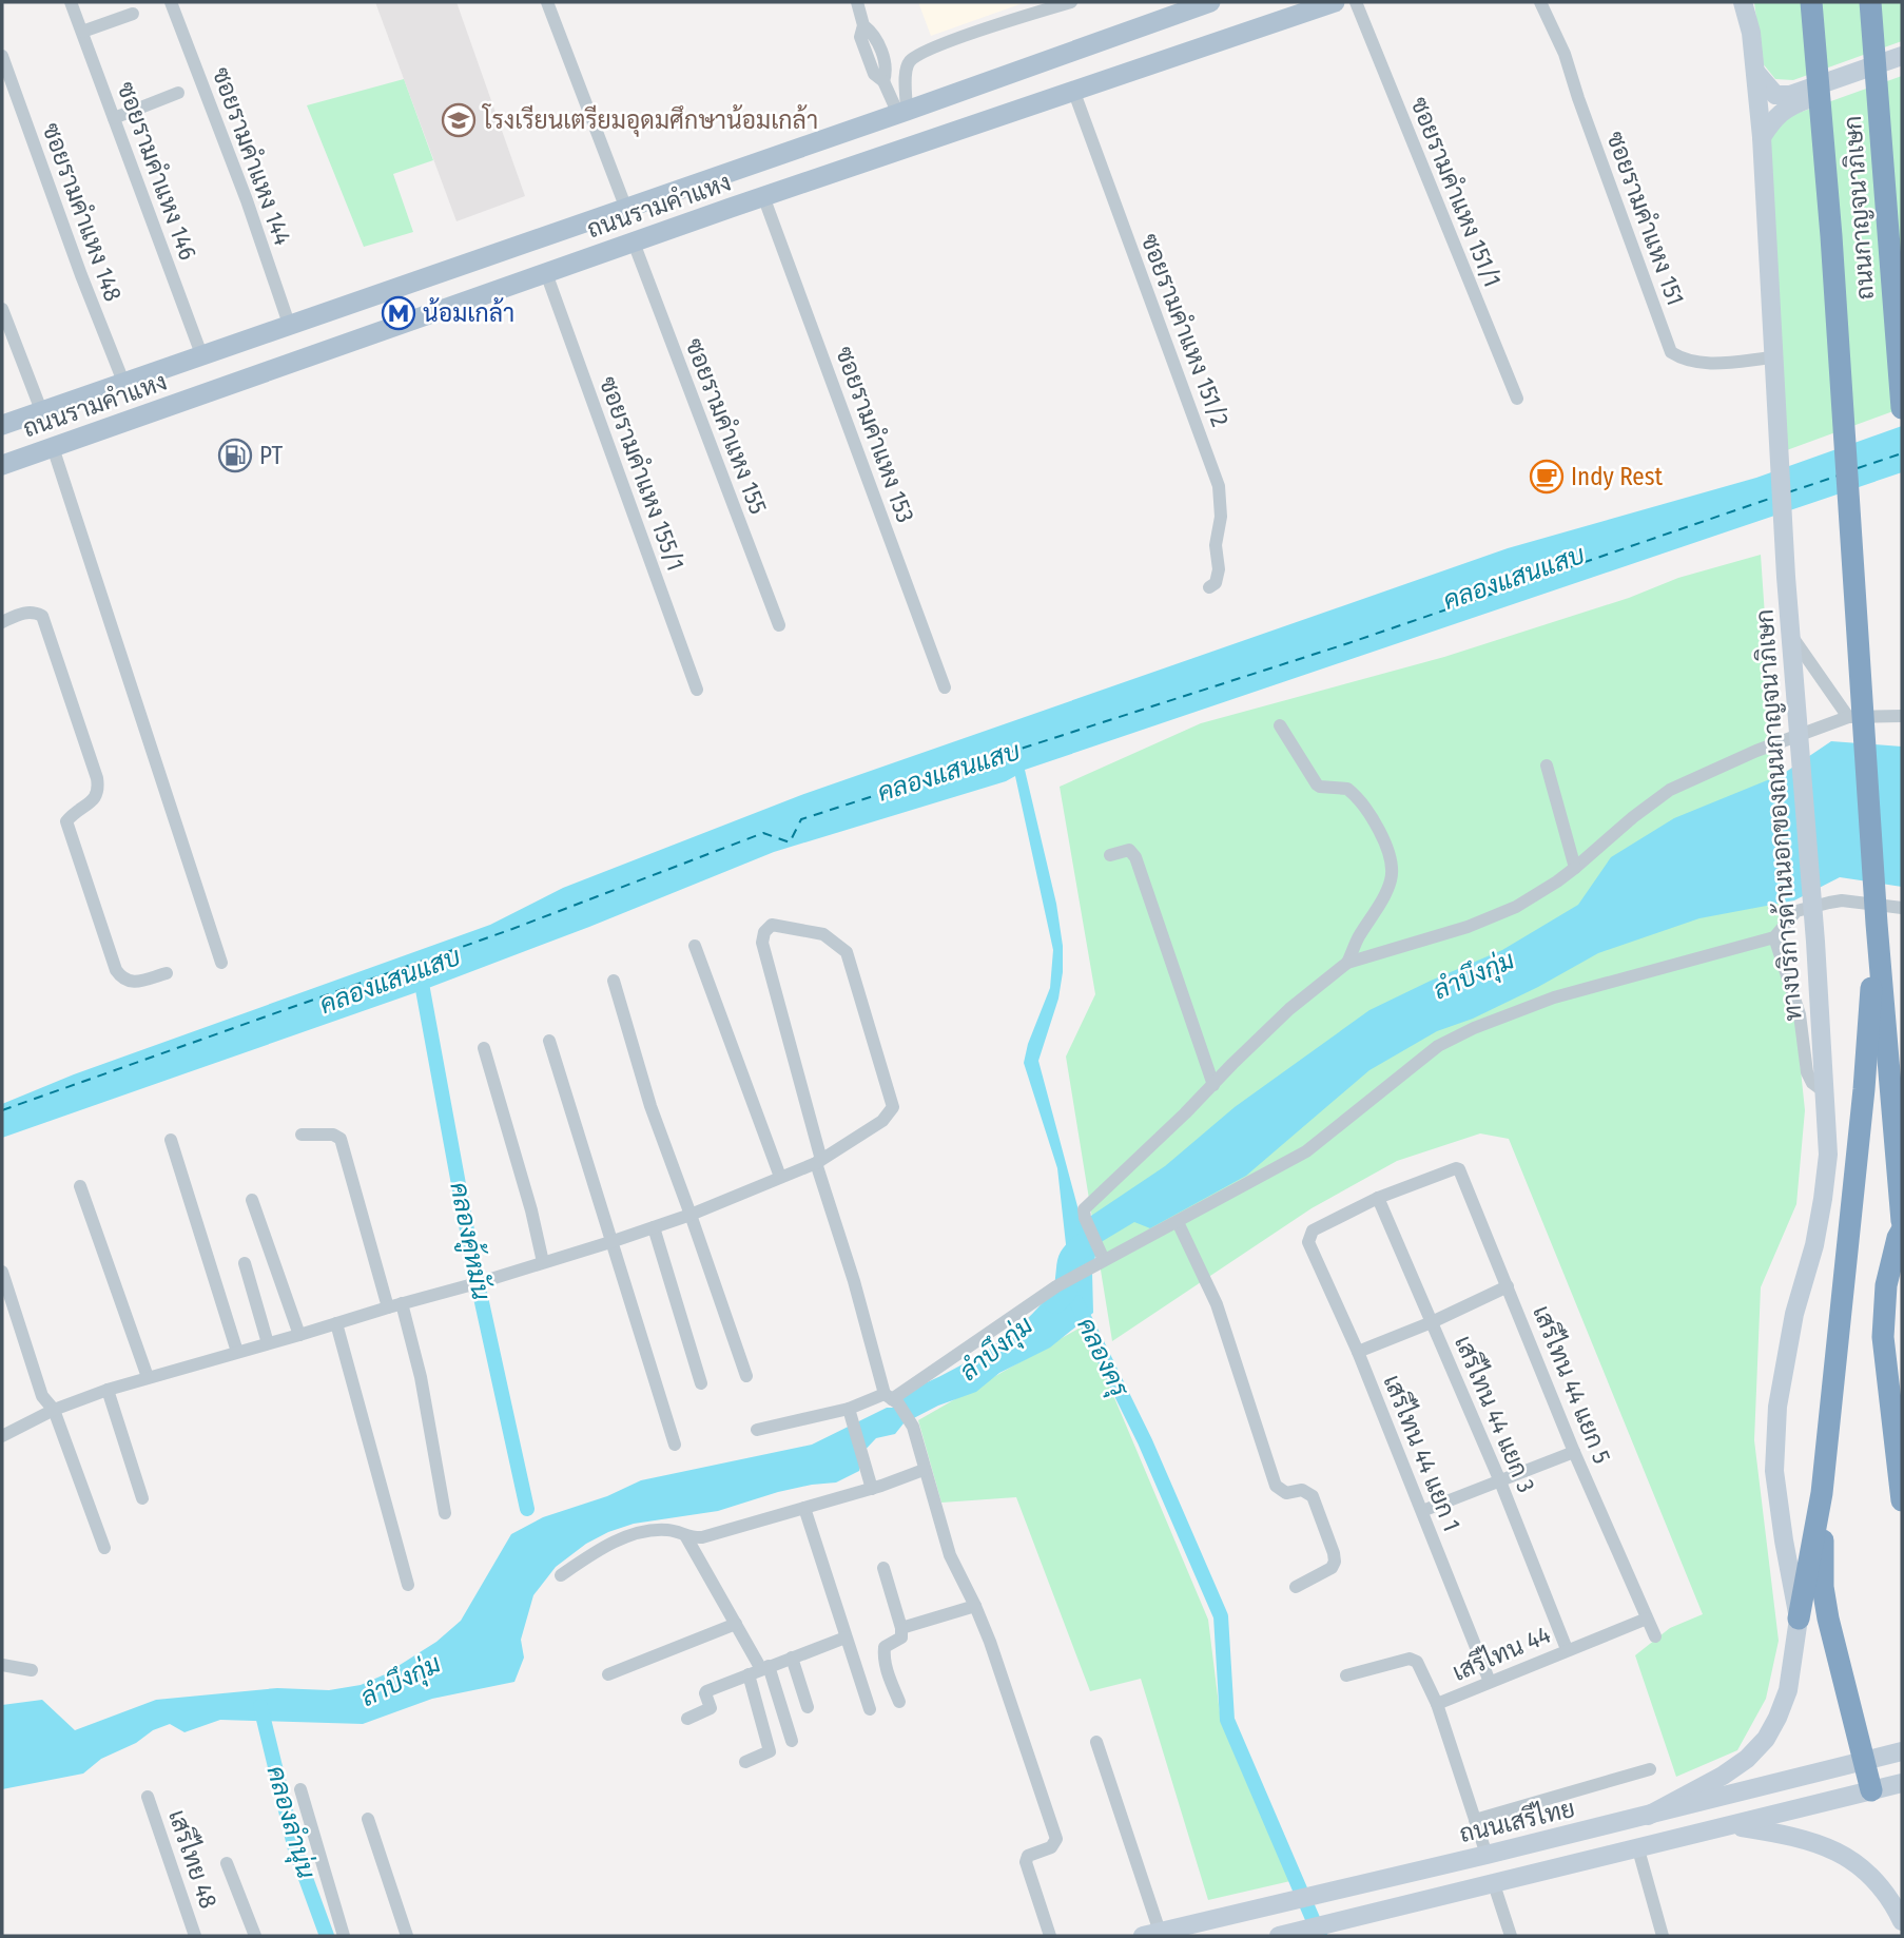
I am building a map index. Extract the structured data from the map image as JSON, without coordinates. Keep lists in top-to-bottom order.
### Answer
{
  "streets": {
    "highway": ["ถนนกาญจนาภิเษก"],
    "main road": ["ถนนรามคำแหง", "ทางบริการด้านนอกของถนนกาญจนาภิเษก", "ถนนเสรีไทย"],
    "street": [
      "ซอยรามคำแหง 144",
      "ซอยรามคำแหง 146",
      "ซอยรามคำแหง 151/1",
      "ซอยรามคำแหง 148",
      "ซอยรามคำแหง 151",
      "ซอยรามคำแหง 151/2",
      "ซอยรามคำแหง 155",
      "ซอยรามคำแหง 153",
      "ซอยรามคำแหง 155/1",
      "เสรีไทน 44 แยก 5",
      "เสรีไทน 44 แยก 3",
      "เสรีไทน 44 แยก 1",
      "เสรีไทน 44",
      "เสรีไทย 48"
    ]
  },
  "crossings": [
    ["ซอยรามคำแหง 144", "ถนนรามคำแหง"],
    ["ซอยรามคำแหง 146", "ถนนรามคำแหง"],
    ["ถนนรามคำแหง", "ซอยรามคำแหง 148"],
    ["ถนนรามคำแหง", "ซอยรามคำแหง 151/2"],
    ["ถนนรามคำแหง", "ซอยรามคำแหง 155"],
    ["ถนนรามคำแหง", "ซอยรามคำแหง 153"],
    ["ถนนรามคำแหง", "ซอยรามคำแหง 155/1"],
    ["ซอยรามคำแหง 151", "ทางบริการด้านนอกของถนนกาญจนาภิเษก"],
    ["ทางบริการด้านนอกของถนนกาญจนาภิเษก", "ถนนเสรีไทย"],
    ["เสรีไทน 44 แยก 5", "เสรีไทน 44 แยก 3"],
    ["เสรีไทน 44 แยก 5", "เสรีไทน 44 แยก 1"],
    ["เสรีไทน 44 แยก 5", "เสรีไทน 44"],
    ["เสรีไทน 44 แยก 3", "เสรีไทน 44 แยก 1"],
    ["เสรีไทน 44 แยก 3", "เสรีไทน 44"],
    ["เสรีไทน 44 แยก 1", "เสรีไทน 44"],
    ["เสรีไทน 44", "ถนนเสรีไทย"]
  ],
  "water": [
    "คลองแสนแสบ",
    "ลำบึงกุ่ม",
    "คลองคู้หมัน",
    "คลองครุ",
    "คลองลำนุ่น"
  ],
  "places": {
    "school or university": ["โรงเรียนเตรียมอุดมศึกษาน้อมเกล้า"],
    "metro station": ["น้อมเกล้า"],
    "fuel station": ["PT"],
    "cafe": ["Indy Rest"]
  }
}
